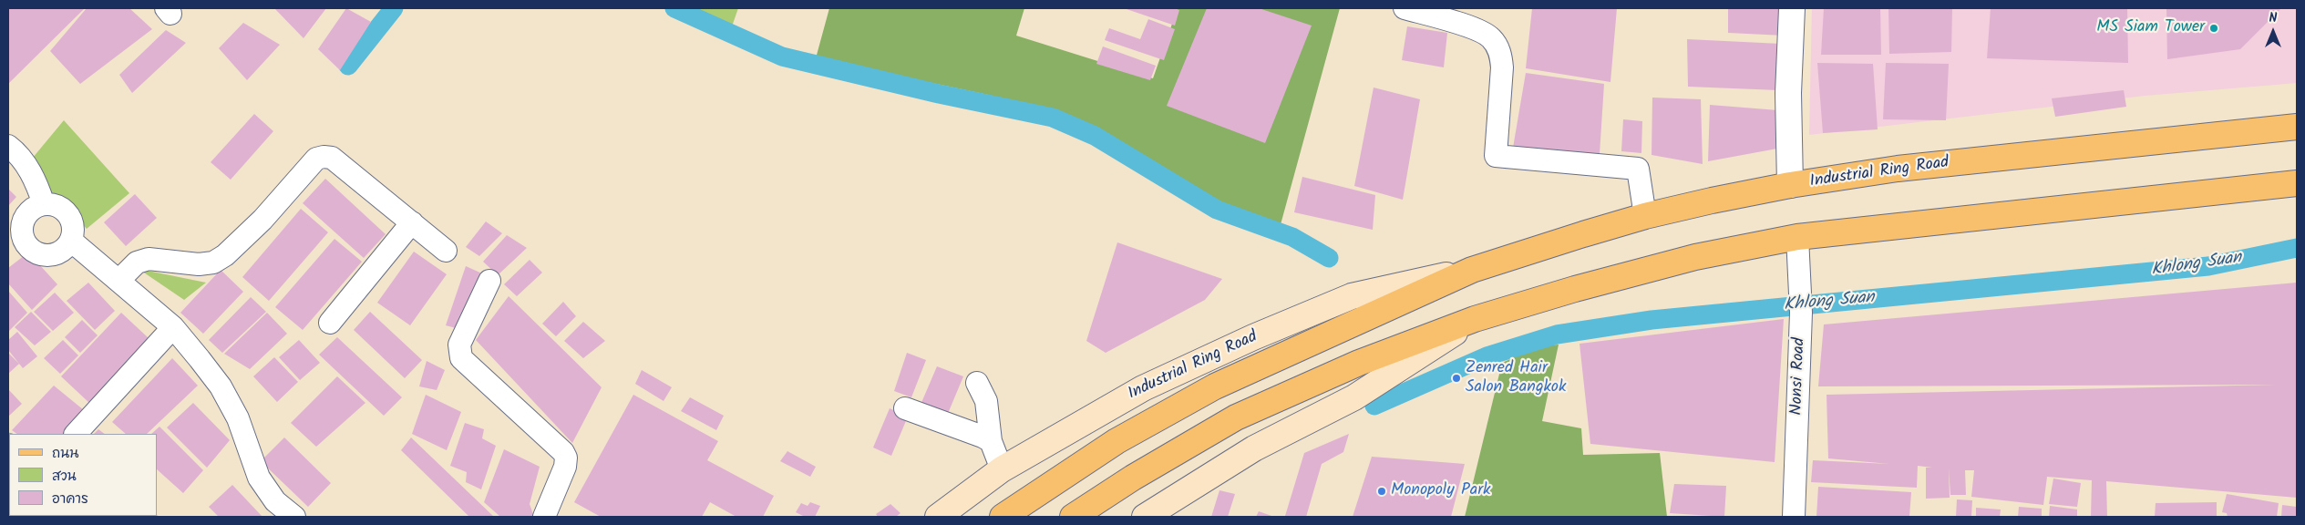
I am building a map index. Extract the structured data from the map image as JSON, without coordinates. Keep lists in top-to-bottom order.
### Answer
{
  "streets": {
    "main road": ["Industrial Ring Road"],
    "street": ["Nonsi Road"]
  },
  "water": ["Khlong Suan"],
  "places": ["MS Siam Tower", "Zenred Hair Salon Bangkok", "Monopoly Park"],
  "legend": ["ถนน", "สวน", "อาคาร"],
  "north": "top"
}
